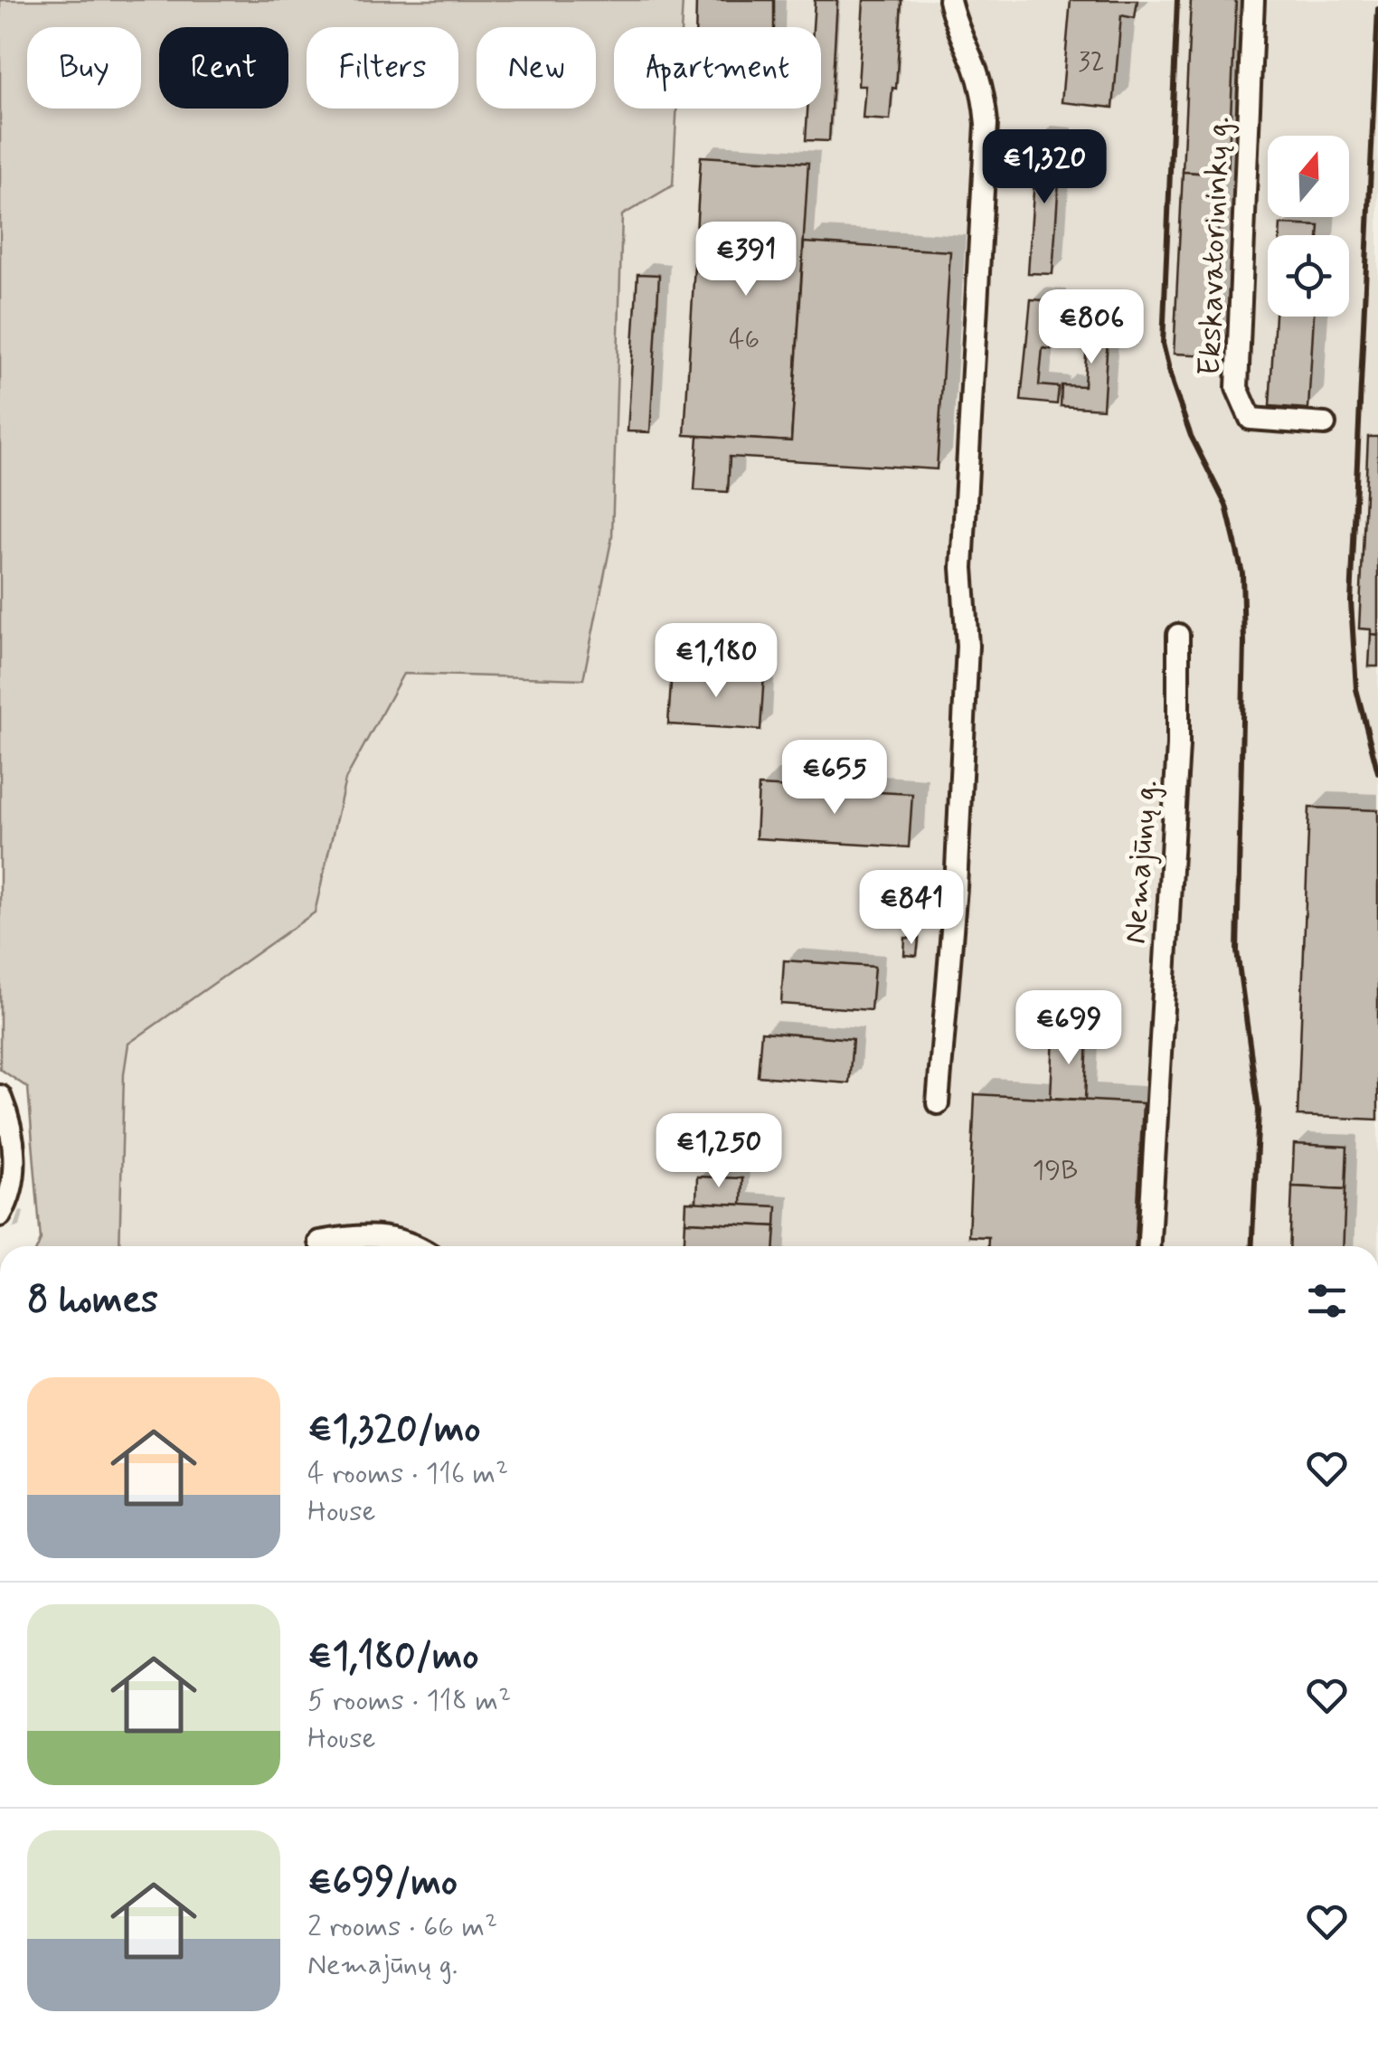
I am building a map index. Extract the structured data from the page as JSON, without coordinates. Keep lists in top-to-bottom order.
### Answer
{
  "streets": {
    "street": ["Ekskavatorininkų g.", "Nemajūnų g."]
  },
  "house_numbers": ["32", "46", "19B"],
  "north": "top",
  "page": {
    "chip": [
      "Buy",
      "Rent",
      "Filters",
      "New",
      "Apartment"
    ],
    "price": [
      "€1,320",
      "€391",
      "€806",
      "€1,180",
      "€655",
      "€841",
      "€699",
      "€1,250"
    ],
    "heading": "8 homes",
    "list": [
      {
        "name": "€1,320/mo",
        "note": "4 rooms · 116 m² · House"
      },
      {
        "name": "€1,180/mo",
        "note": "5 rooms · 118 m² · House"
      },
      {
        "name": "€699/mo",
        "note": "2 rooms · 66 m² · Nemajūnų g."
      }
    ]
  }
}
